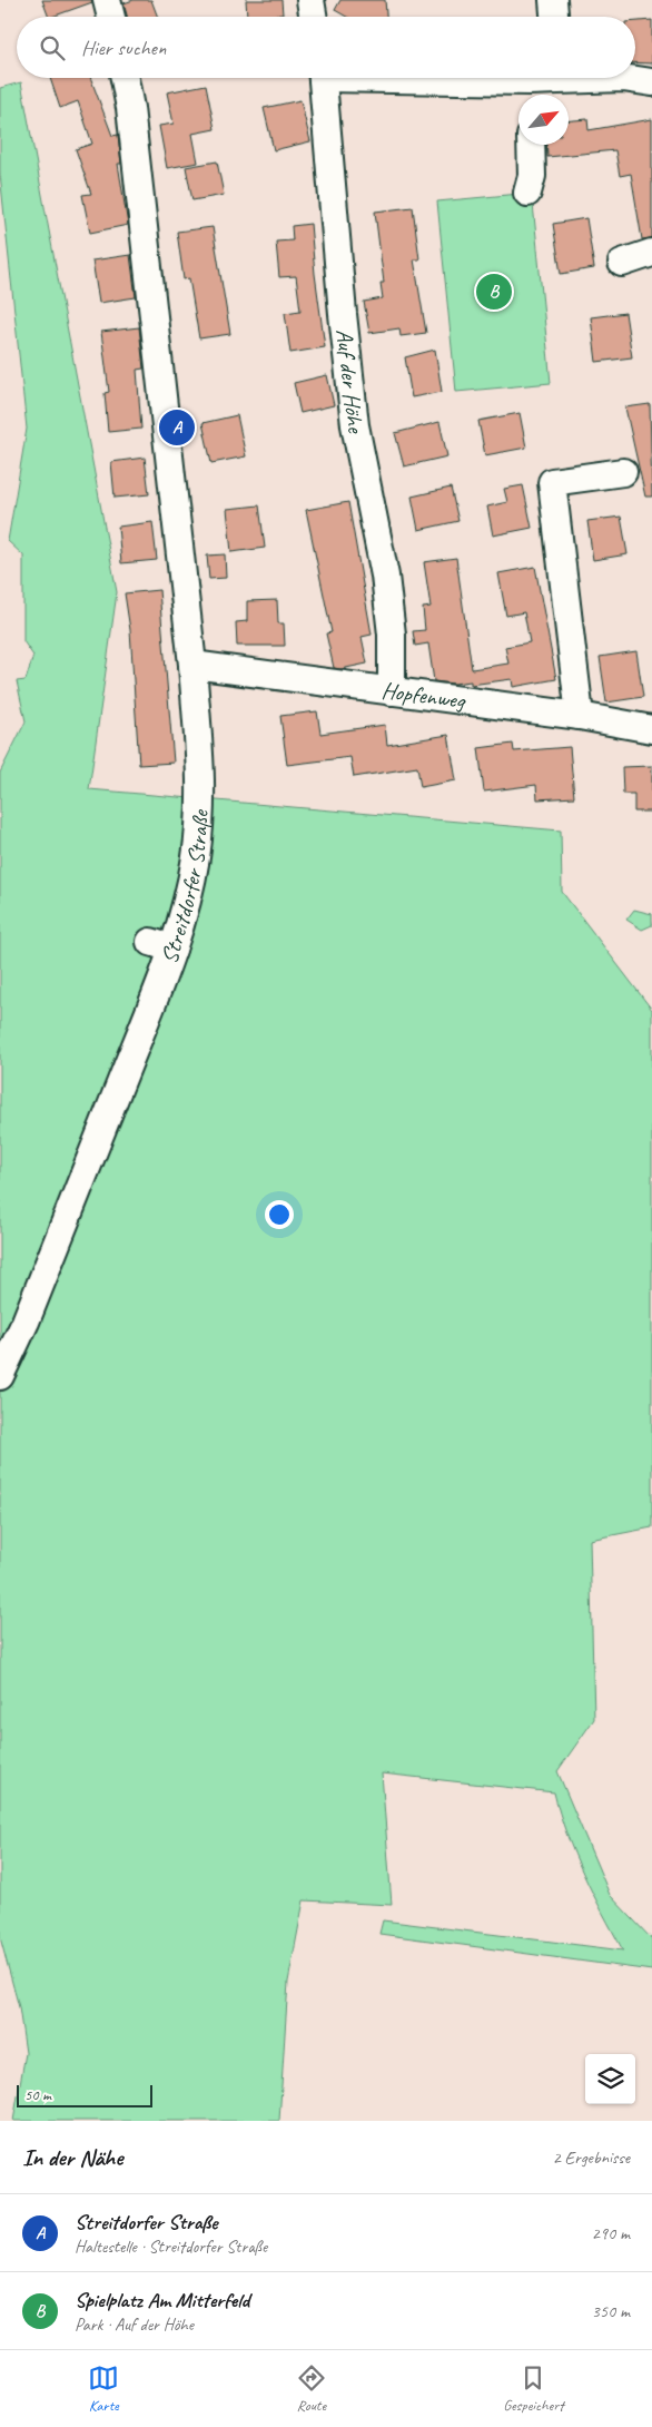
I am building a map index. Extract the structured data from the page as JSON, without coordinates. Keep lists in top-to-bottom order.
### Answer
{
  "streets": {
    "street": ["Auf der Höhe", "Hopfenweg", "Streitdorfer Straße"]
  },
  "crossings": [
    ["Auf der Höhe", "Hopfenweg"],
    ["Hopfenweg", "Streitdorfer Straße"]
  ],
  "scale_bar": "50 m",
  "north": "top right",
  "page": {
    "search": "Hier suchen",
    "pins": ["B", "A"],
    "scale": "50 m",
    "heading": ["In der Nähe", "2 Ergebnisse"],
    "list": [
      {
        "mark": "A",
        "name": "Streitdorfer Straße",
        "note": "Haltestelle · Streitdorfer Straße",
        "value": "290 m"
      },
      {
        "mark": "B",
        "name": "Spielplatz Am Mitterfeld",
        "note": "Park · Auf der Höhe",
        "value": "350 m"
      }
    ],
    "nav": ["Karte", "Route", "Gespeichert"]
  }
}
